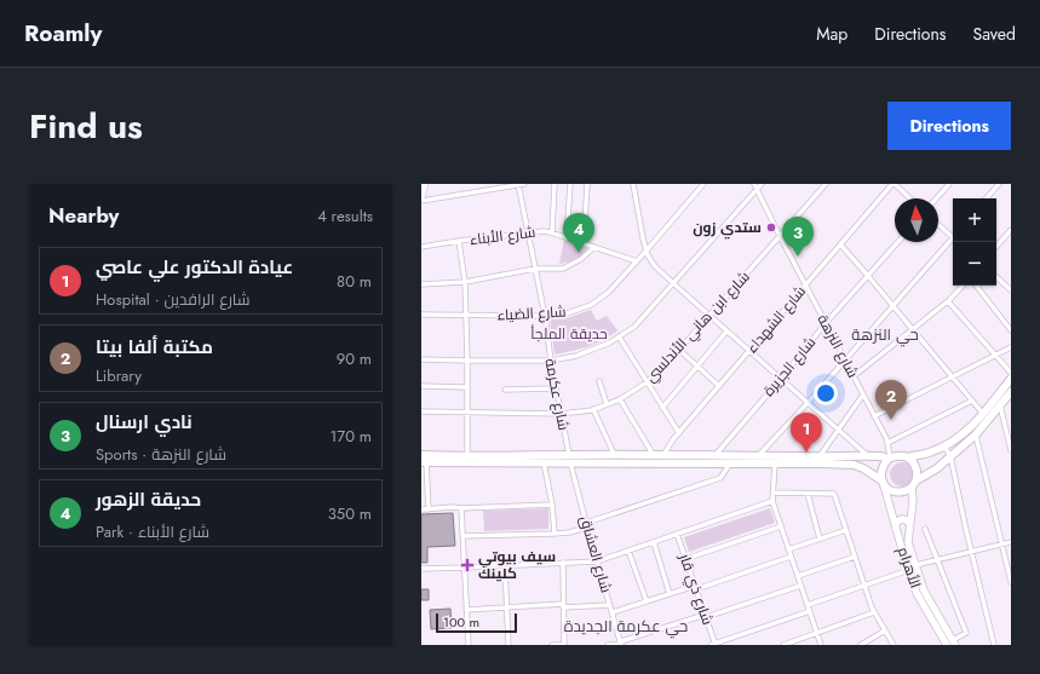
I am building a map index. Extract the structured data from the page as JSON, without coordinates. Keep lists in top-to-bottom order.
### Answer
{
  "streets": {
    "main road": ["الأهرام"],
    "street": [
      "شارع الأبناء",
      "شارع الضياء",
      "شارع الشهداء",
      "شارع ابن هاني الأندلسي",
      "شارع النزهة",
      "شارع الجزيرة",
      "شارع عكرمة",
      "شارع العشاق",
      "شارع ذي قار"
    ]
  },
  "crossings": [
    ["شارع الأبناء", "شارع الضياء"],
    ["شارع الأبناء", "شارع عكرمة"],
    ["شارع الضياء", "شارع عكرمة"],
    ["شارع الشهداء", "شارع النزهة"],
    ["شارع ابن هاني الأندلسي", "شارع النزهة"],
    ["شارع ابن هاني الأندلسي", "شارع عكرمة"],
    ["شارع النزهة", "شارع الجزيرة"],
    ["شارع النزهة", "الأهرام"],
    ["شارع عكرمة", "شارع العشاق"]
  ],
  "districts": ["حي النزهة", "حي عكرمة الجديدة"],
  "parks": ["حديقة الملجأ"],
  "places": {
    "other": ["ستدي زون"],
    "health": ["سيف بيوتي كلينك"]
  },
  "scale_bar": "100 m",
  "north": "top",
  "page": {
    "header": "Roamly",
    "nav": ["Map", "Directions", "Saved"],
    "title": "Find us",
    "buttons": "Directions",
    "heading": ["Nearby", "4 results"],
    "map_buttons": ["+", "−"],
    "pins": [
      "4",
      "3",
      "2",
      "1"
    ],
    "list": [
      {
        "mark": "1",
        "name": "عيادة الدكتور علي عاصي",
        "note": "Hospital · شارع الرافدين",
        "value": "80 m"
      },
      {
        "mark": "2",
        "name": "مكتبة ألفا بيتا",
        "note": "Library",
        "value": "90 m"
      },
      {
        "mark": "3",
        "name": "نادي ارسنال",
        "note": "Sports · شارع النزهة",
        "value": "170 m"
      },
      {
        "mark": "4",
        "name": "حديقة الزهور",
        "note": "Park · شارع الأبناء",
        "value": "350 m"
      }
    ],
    "scale": "100 m"
  }
}
